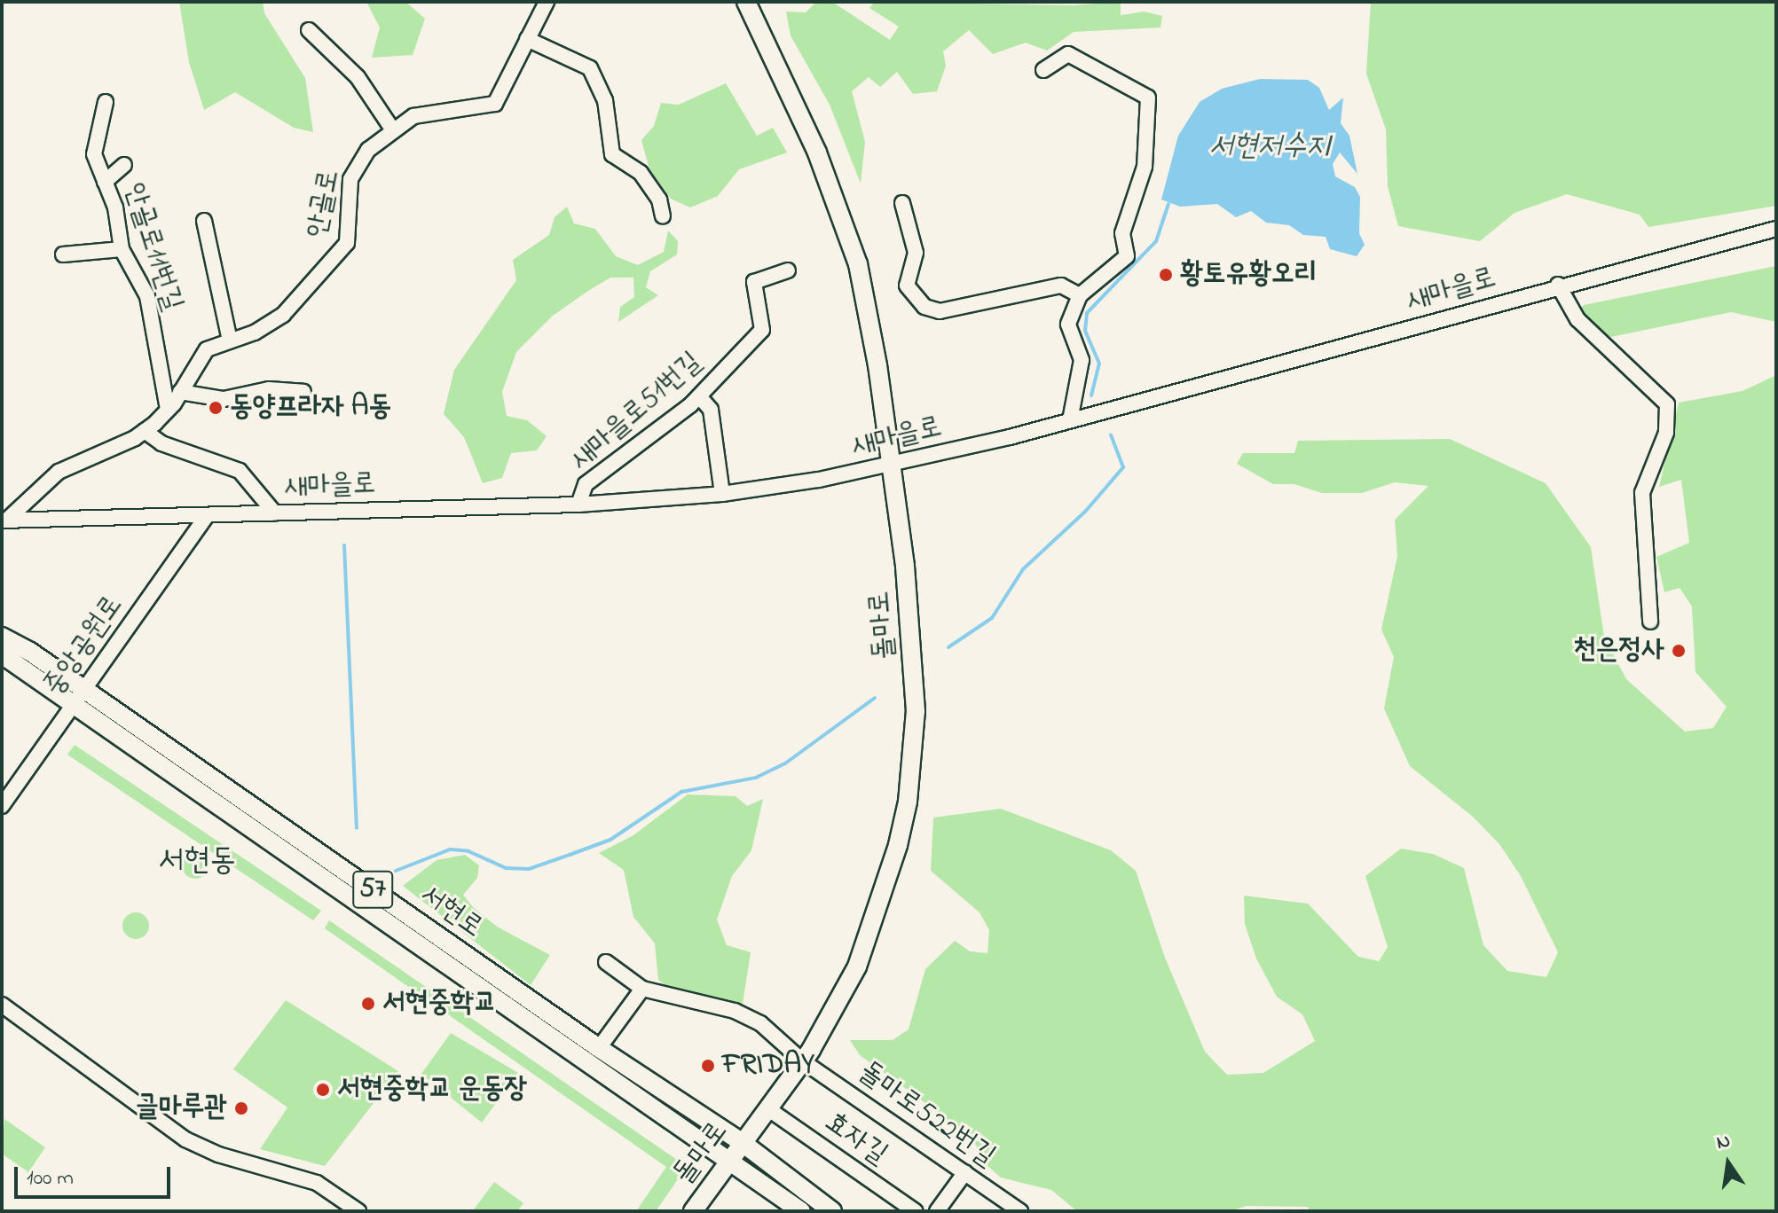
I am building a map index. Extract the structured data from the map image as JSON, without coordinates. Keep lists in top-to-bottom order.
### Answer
{
  "streets": {
    "main road": ["돌마로", "57", "서현로"],
    "street": [
      "안골로",
      "안골로11번길",
      "새마을로",
      "새마을로51번길",
      "중앙공원로",
      "돌마로522번길",
      "효자길"
    ]
  },
  "crossings": [
    ["안골로", "안골로11번길"],
    ["안골로", "새마을로"],
    ["새마을로", "새마을로51번길"],
    ["새마을로", "돌마로"],
    ["새마을로", "중앙공원로"],
    ["돌마로", "서현로"],
    ["돌마로", "돌마로522번길"],
    ["돌마로", "효자길"],
    ["중앙공원로", "서현로"]
  ],
  "districts": ["서현동"],
  "water": ["서현저수지"],
  "places": [
    "황토유황오리",
    "동양프라자 A동",
    "천은정사",
    "서현중학교",
    "FRIDAY",
    "서현중학교 운동장",
    "글마루관"
  ],
  "scale_bar": "100 m",
  "north": "top"
}
